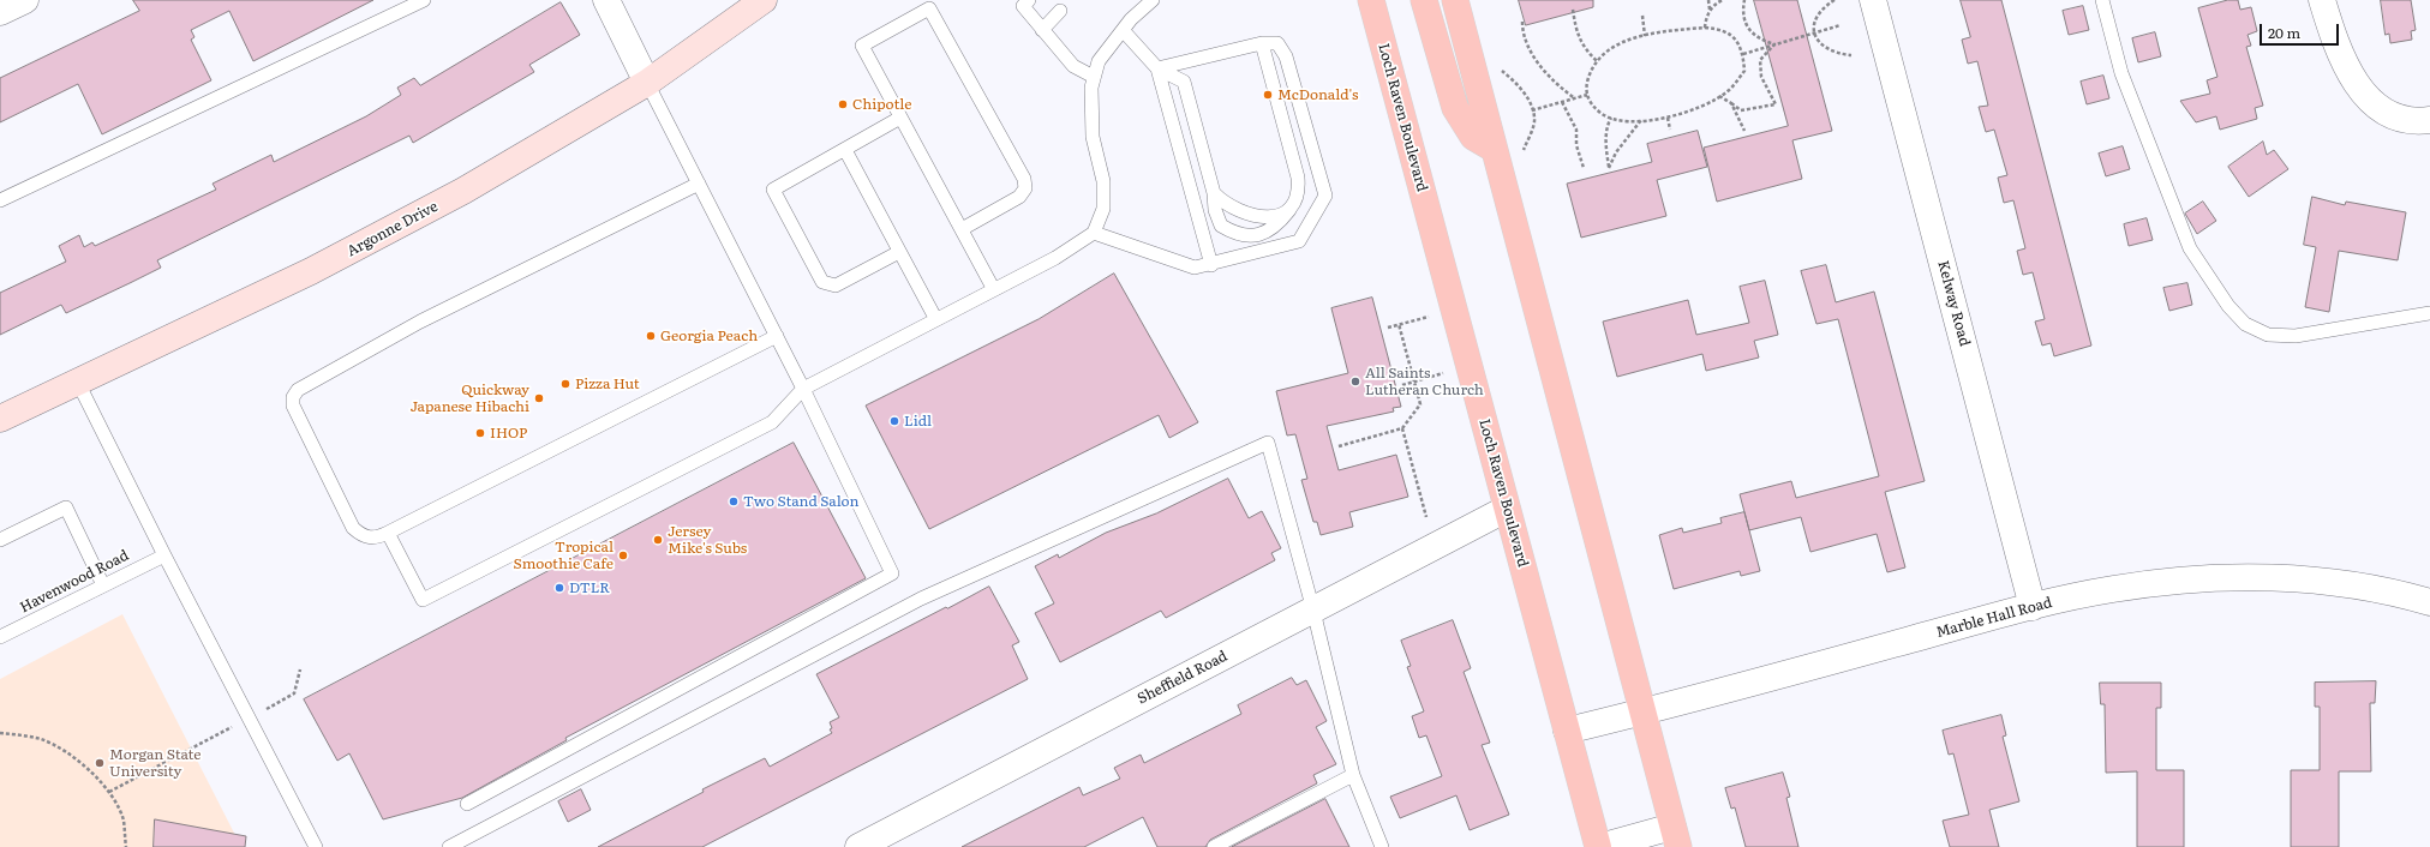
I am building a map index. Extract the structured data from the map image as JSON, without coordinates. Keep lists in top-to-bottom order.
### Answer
{
  "streets": {
    "main road": ["Loch Raven Boulevard", "Argonne Drive"],
    "street": ["Kelway Road", "Marble Hall Road", "Sheffield Road"],
    "lane": ["Havenwood Road"]
  },
  "crossings": [
    ["Loch Raven Boulevard", "Marble Hall Road"],
    ["Loch Raven Boulevard", "Sheffield Road"],
    ["Kelway Road", "Marble Hall Road"]
  ],
  "places": [
    "McDonald's",
    "Chipotle",
    "Georgia Peach",
    "All Saints Lutheran Church",
    "Pizza Hut",
    "Quickway Japanese Hibachi",
    "Lidl",
    "IHOP",
    "Two Stand Salon",
    "Jersey Mike's Subs",
    "Tropical Smoothie Cafe",
    "DTLR",
    "Morgan State University"
  ],
  "scale_bar": "20 m"
}
